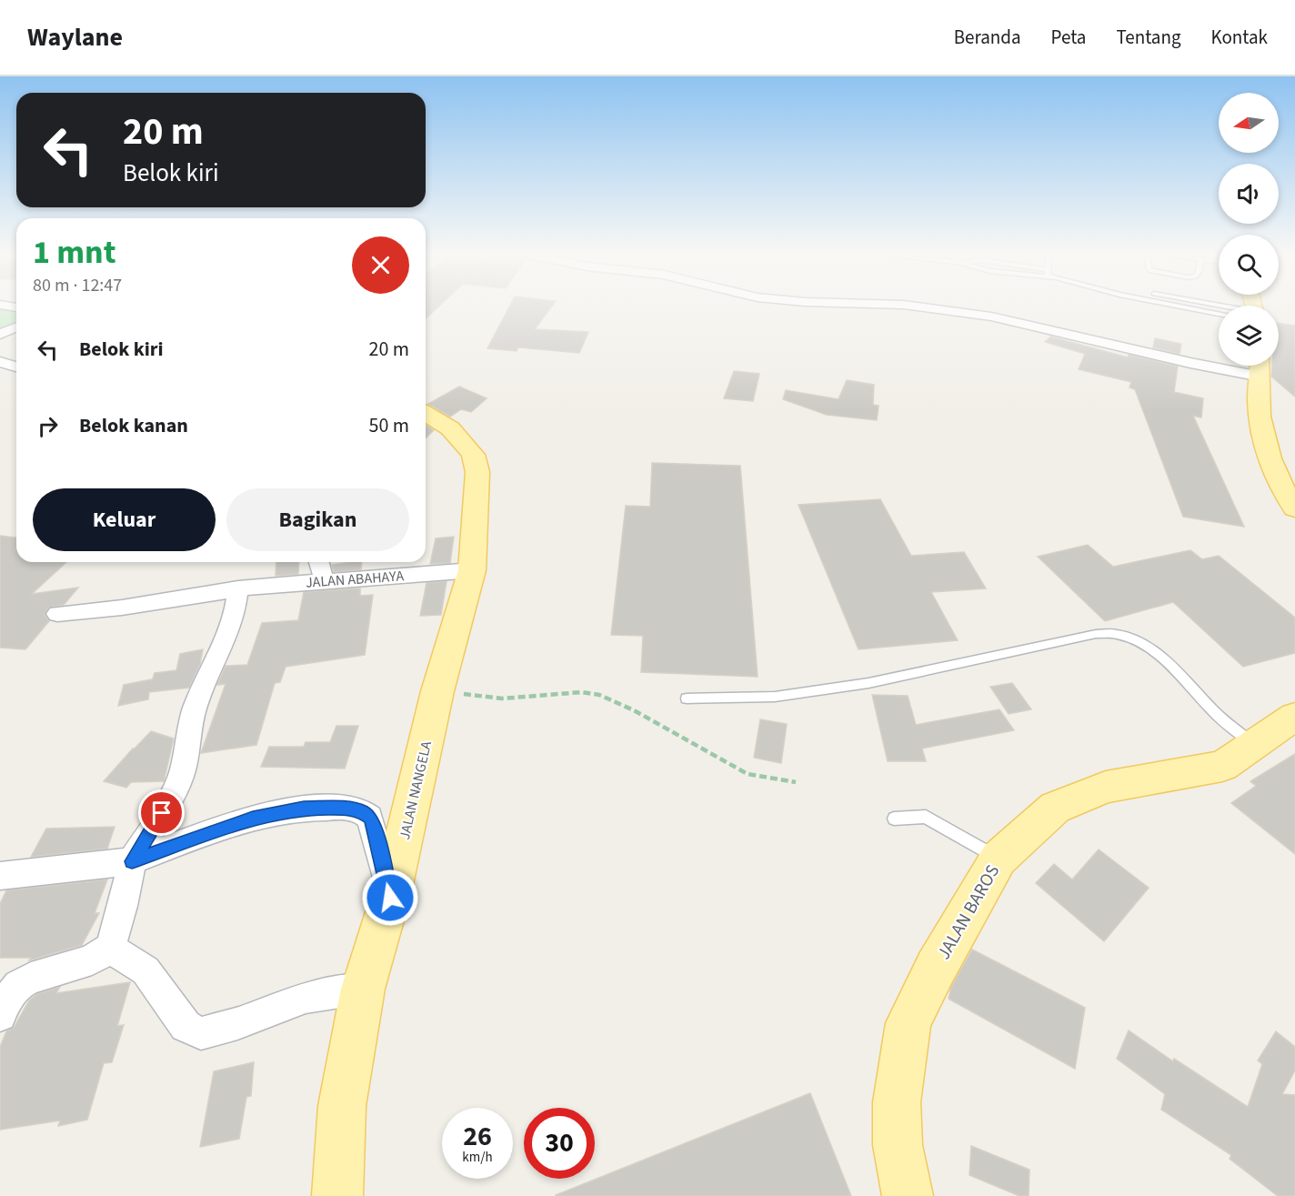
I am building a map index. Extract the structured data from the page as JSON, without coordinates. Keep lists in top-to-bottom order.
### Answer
{
  "streets": {
    "main road": ["JALAN NANGELA", "JALAN BAROS"],
    "street": ["JALAN ABAHAYA"]
  },
  "crossings": [
    ["JALAN ABAHAYA", "JALAN NANGELA"]
  ],
  "north": "left",
  "page": {
    "header": "Waylane",
    "nav": [
      "Beranda",
      "Peta",
      "Tentang",
      "Kontak"
    ],
    "turn": ["20 m", "Belok kiri"],
    "heading": ["1 mnt", "80 m · 12:47"],
    "list": [
      {
        "name": "Belok kiri",
        "value": "20 m"
      },
      {
        "name": "Belok kanan",
        "value": "50 m"
      }
    ],
    "buttons": ["Keluar", "Bagikan"],
    "speed": "26 km/h",
    "limit": "30"
  }
}
